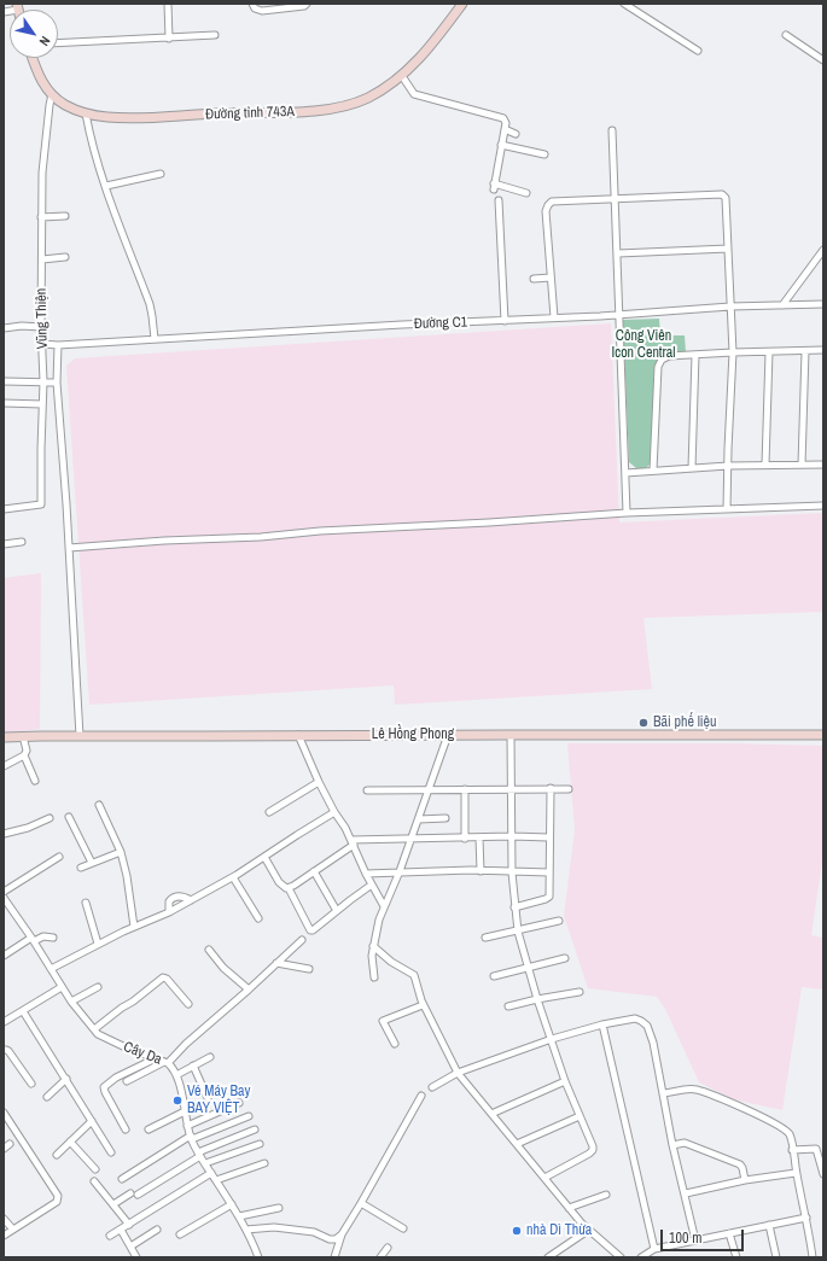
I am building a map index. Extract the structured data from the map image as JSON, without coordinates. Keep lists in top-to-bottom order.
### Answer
{
  "streets": {
    "main road": ["Đường tỉnh 743A", "Lê Hồng Phong"],
    "street": ["Vũng Thiện", "Đường C1", "Cây Da"]
  },
  "crossings": [
    ["Đường tỉnh 743A", "Vũng Thiện"],
    ["Vũng Thiện", "Đường C1"]
  ],
  "parks": ["Công Viên Icon Central"],
  "places": ["Bãi phế liệu", "Vé Máy Bay BAY VIỆT", "nhà Dì Thừa"],
  "scale_bar": "100 m",
  "north": "bottom right"
}
